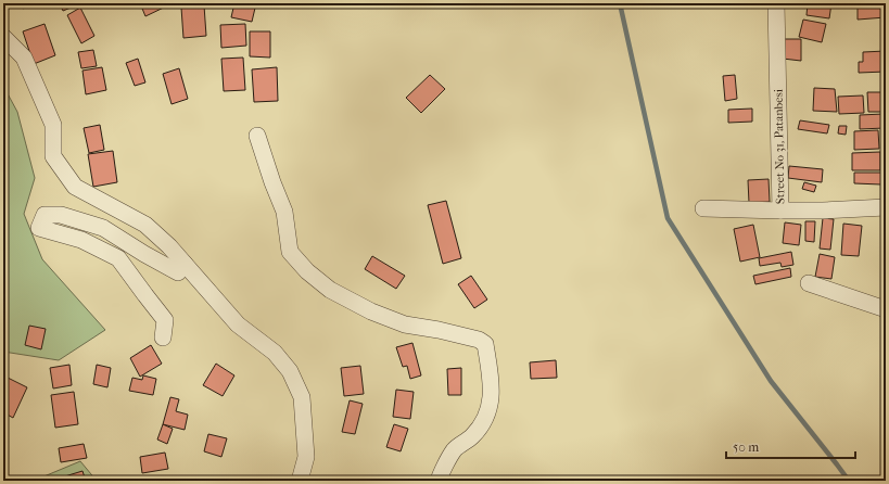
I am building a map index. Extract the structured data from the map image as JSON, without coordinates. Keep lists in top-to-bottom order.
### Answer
{
  "streets": {
    "street": ["Street No 31, Patanbesi"]
  },
  "scale_bar": "50 m"
}
